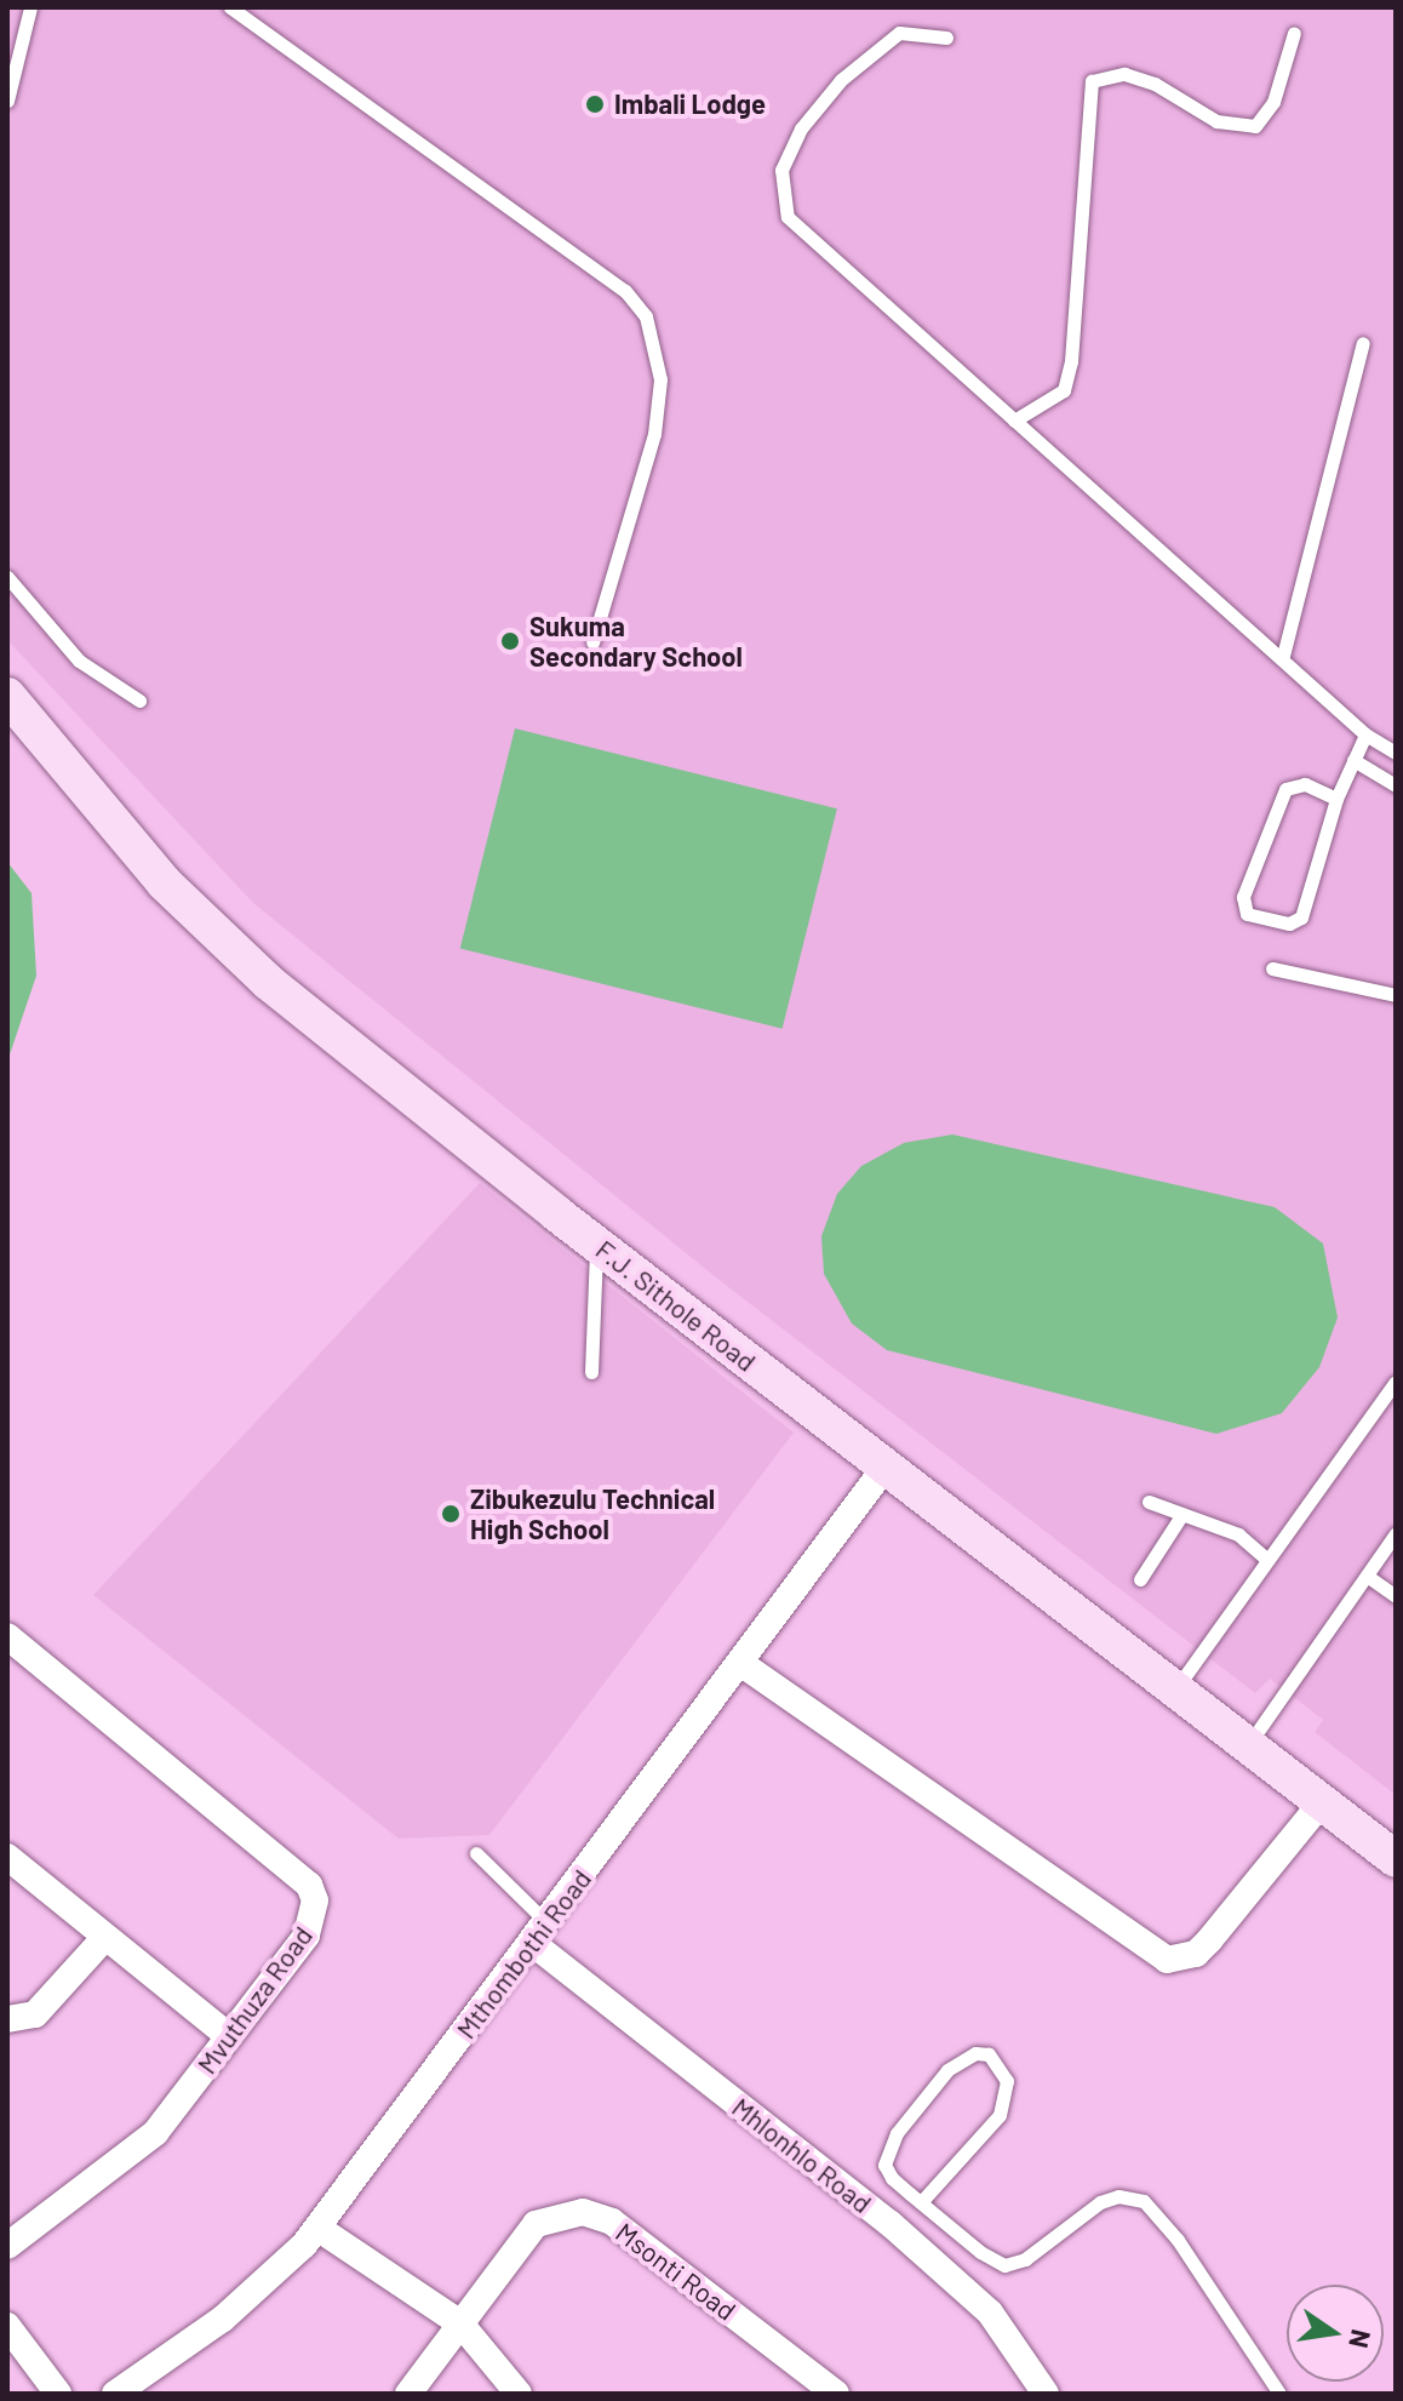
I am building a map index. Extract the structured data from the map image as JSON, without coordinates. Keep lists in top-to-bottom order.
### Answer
{
  "streets": {
    "street": [
      "F.J. Sithole Road",
      "Mthombothi Road",
      "Mvuthuza Road",
      "Mhlonhlo Road",
      "Msonti Road"
    ]
  },
  "crossings": [
    ["F.J. Sithole Road", "Mthombothi Road"],
    ["Mthombothi Road", "Mhlonhlo Road"]
  ],
  "places": ["Imbali Lodge", "Sukuma Secondary School", "Zibukezulu Technical High School"],
  "north": "right"
}
